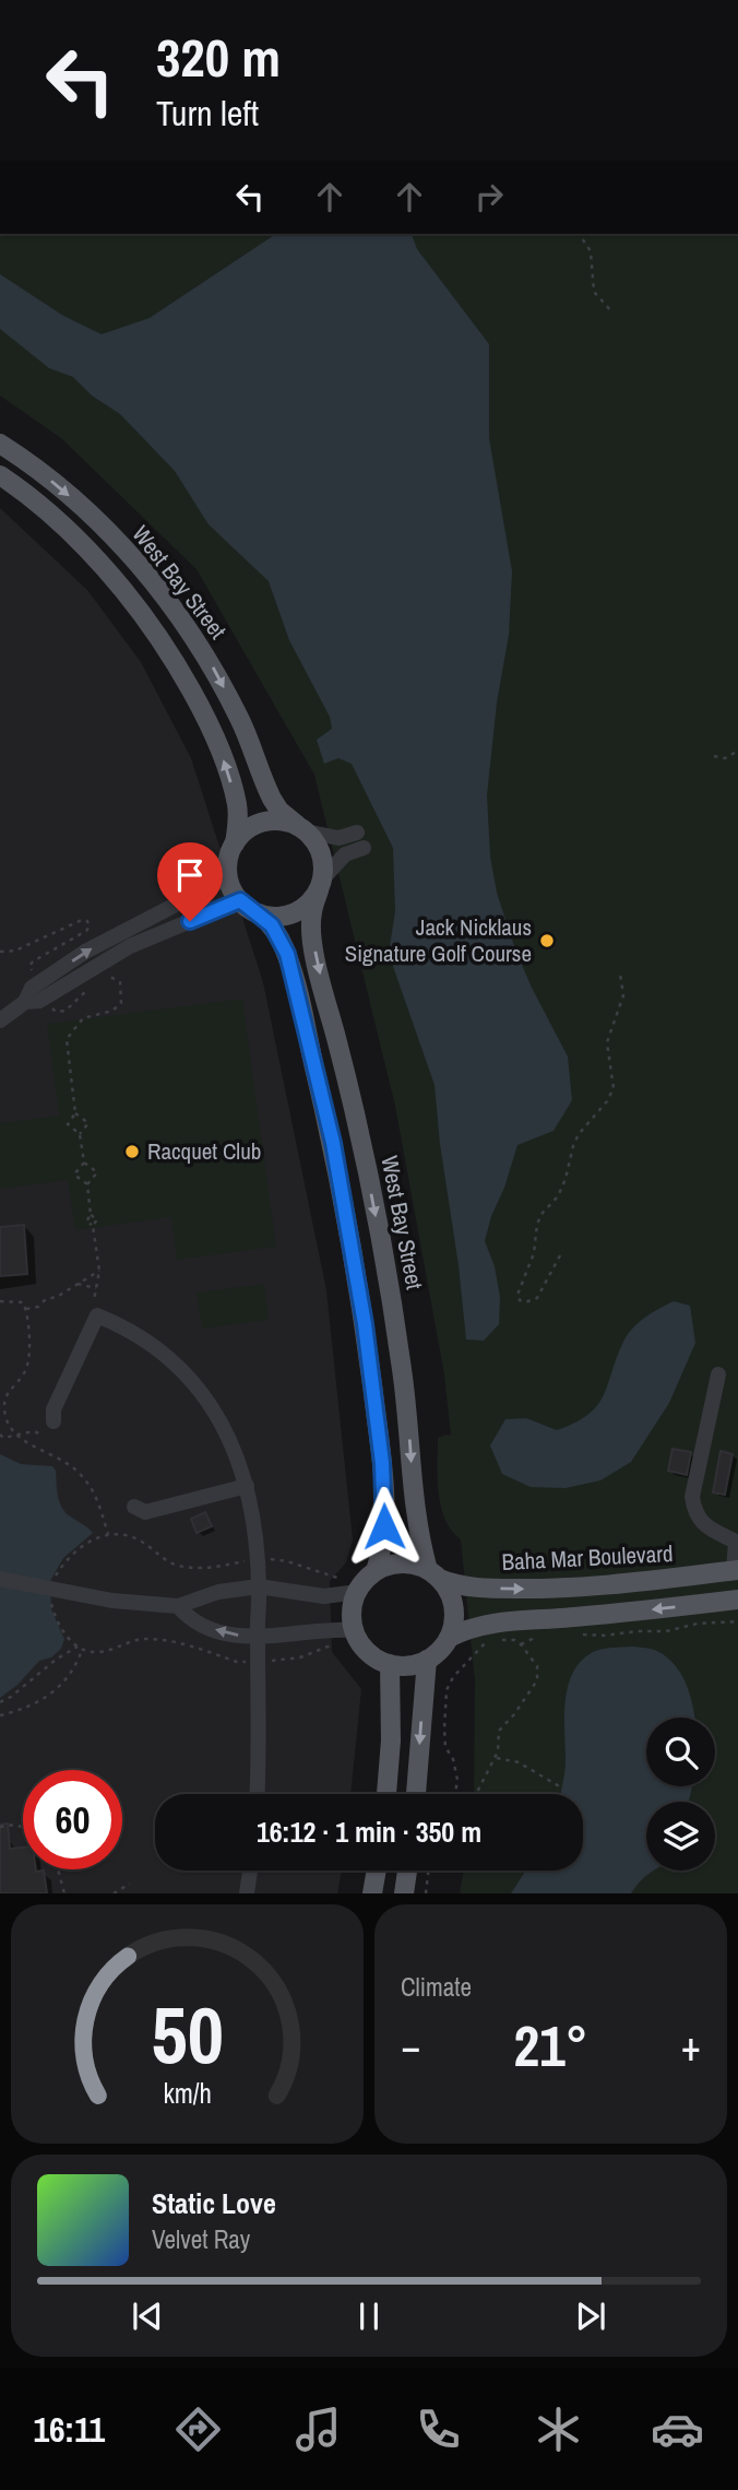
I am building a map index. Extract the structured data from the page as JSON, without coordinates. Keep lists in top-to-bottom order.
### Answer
{
  "streets": {
    "main road": ["West Bay Street", "Baha Mar Boulevard"]
  },
  "crossings": [
    ["West Bay Street", "Baha Mar Boulevard"]
  ],
  "places": ["Jack Nicklaus Signature Golf Course", "Racquet Club"],
  "page": {
    "turn": ["320 m", "Turn left"],
    "limit": "60",
    "trip": "16:12 · 1 min · 350 m",
    "tile": "Climate",
    "heat": ["−", "21°", "+"],
    "song": ["Static Love", "Velvet Ray"],
    "tabs": "16:11",
    "gauge": ["50", "km/h"]
  }
}
